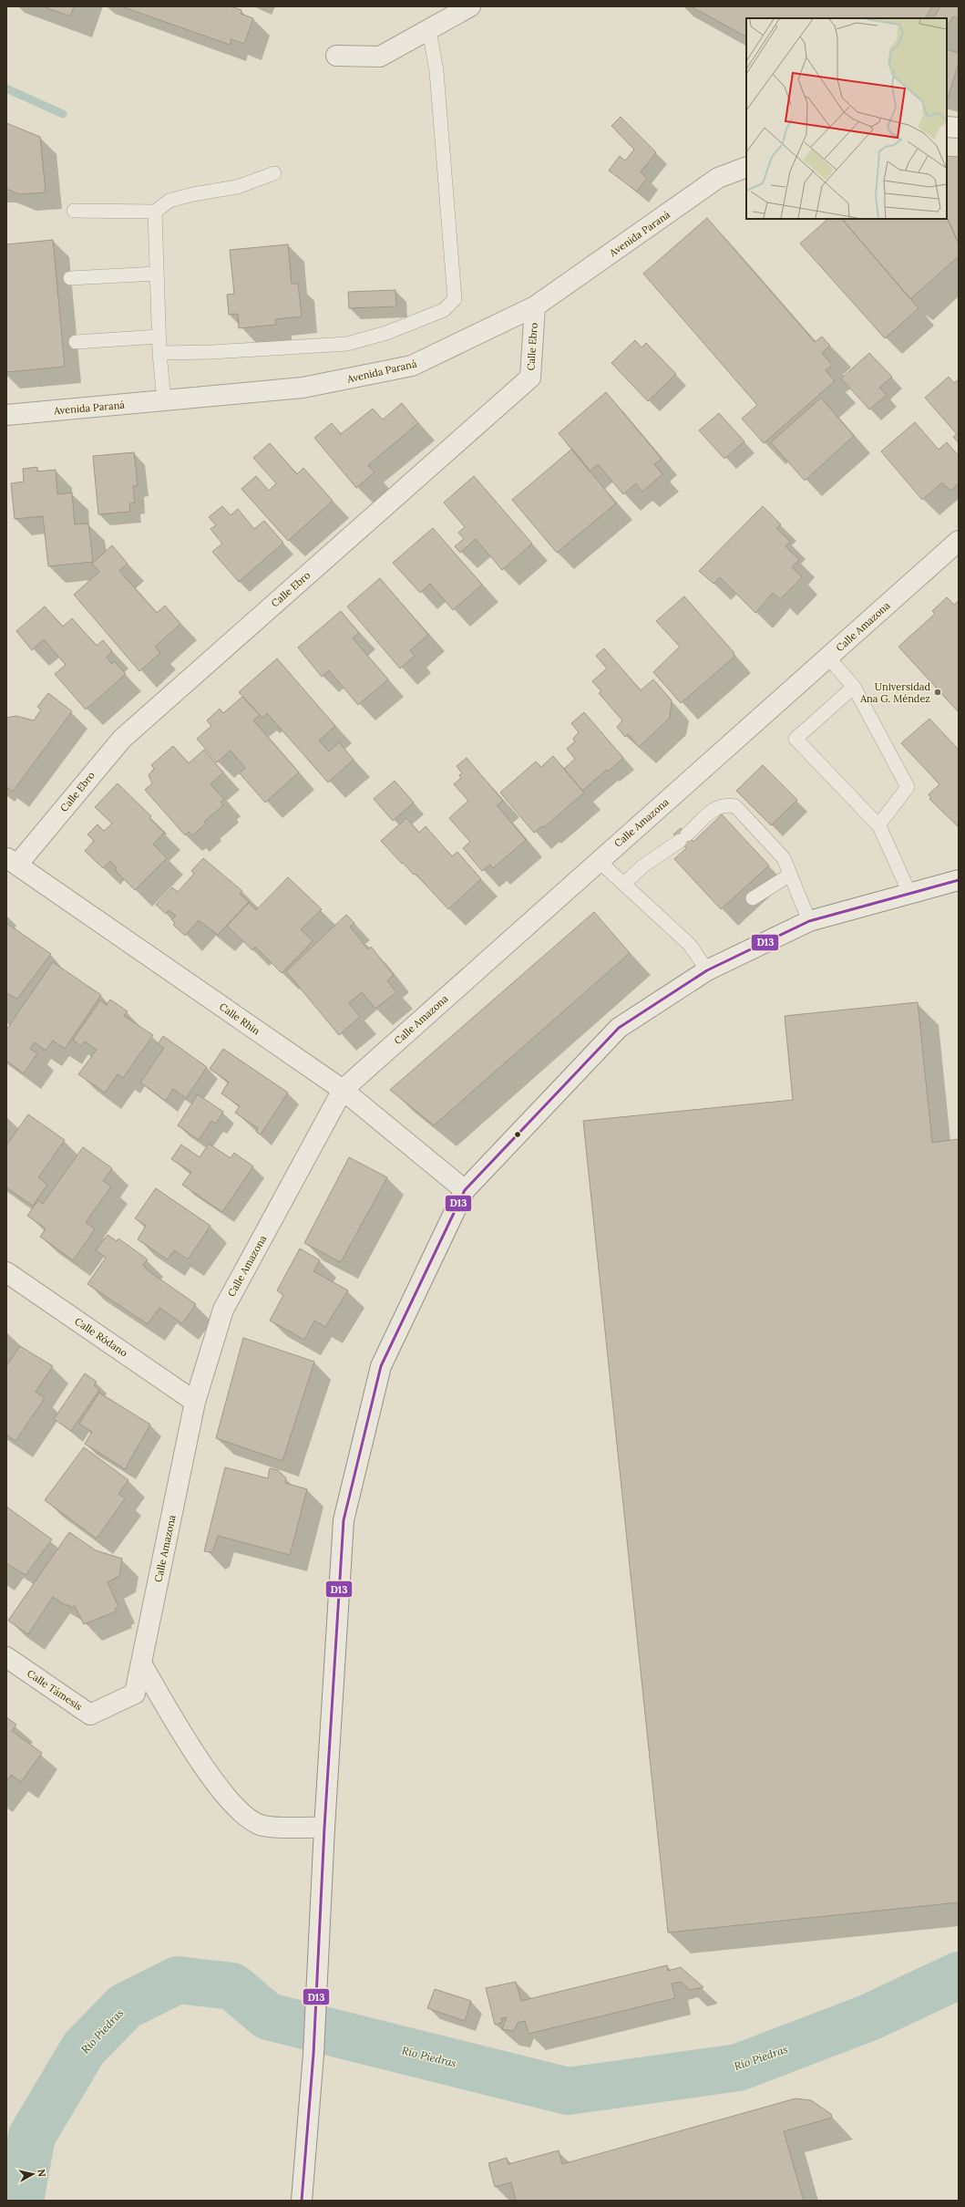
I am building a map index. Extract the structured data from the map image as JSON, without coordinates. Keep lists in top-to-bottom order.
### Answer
{
  "streets": {
    "street": [
      "Avenida Paraná",
      "Calle Ebro",
      "Calle Amazona",
      "Calle Rhin",
      "Calle Ródano",
      "Calle Támesis"
    ]
  },
  "crossings": [
    ["Avenida Paraná", "Calle Ebro"],
    ["Calle Ebro", "Calle Rhin"],
    ["Calle Amazona", "Calle Rhin"],
    ["Calle Amazona", "Calle Ródano"],
    ["Calle Amazona", "Calle Támesis"]
  ],
  "water": ["Río Piedras"],
  "places": ["Universidad Ana G. Méndez"],
  "lines": ["transit line D13"],
  "north": "right"
}
